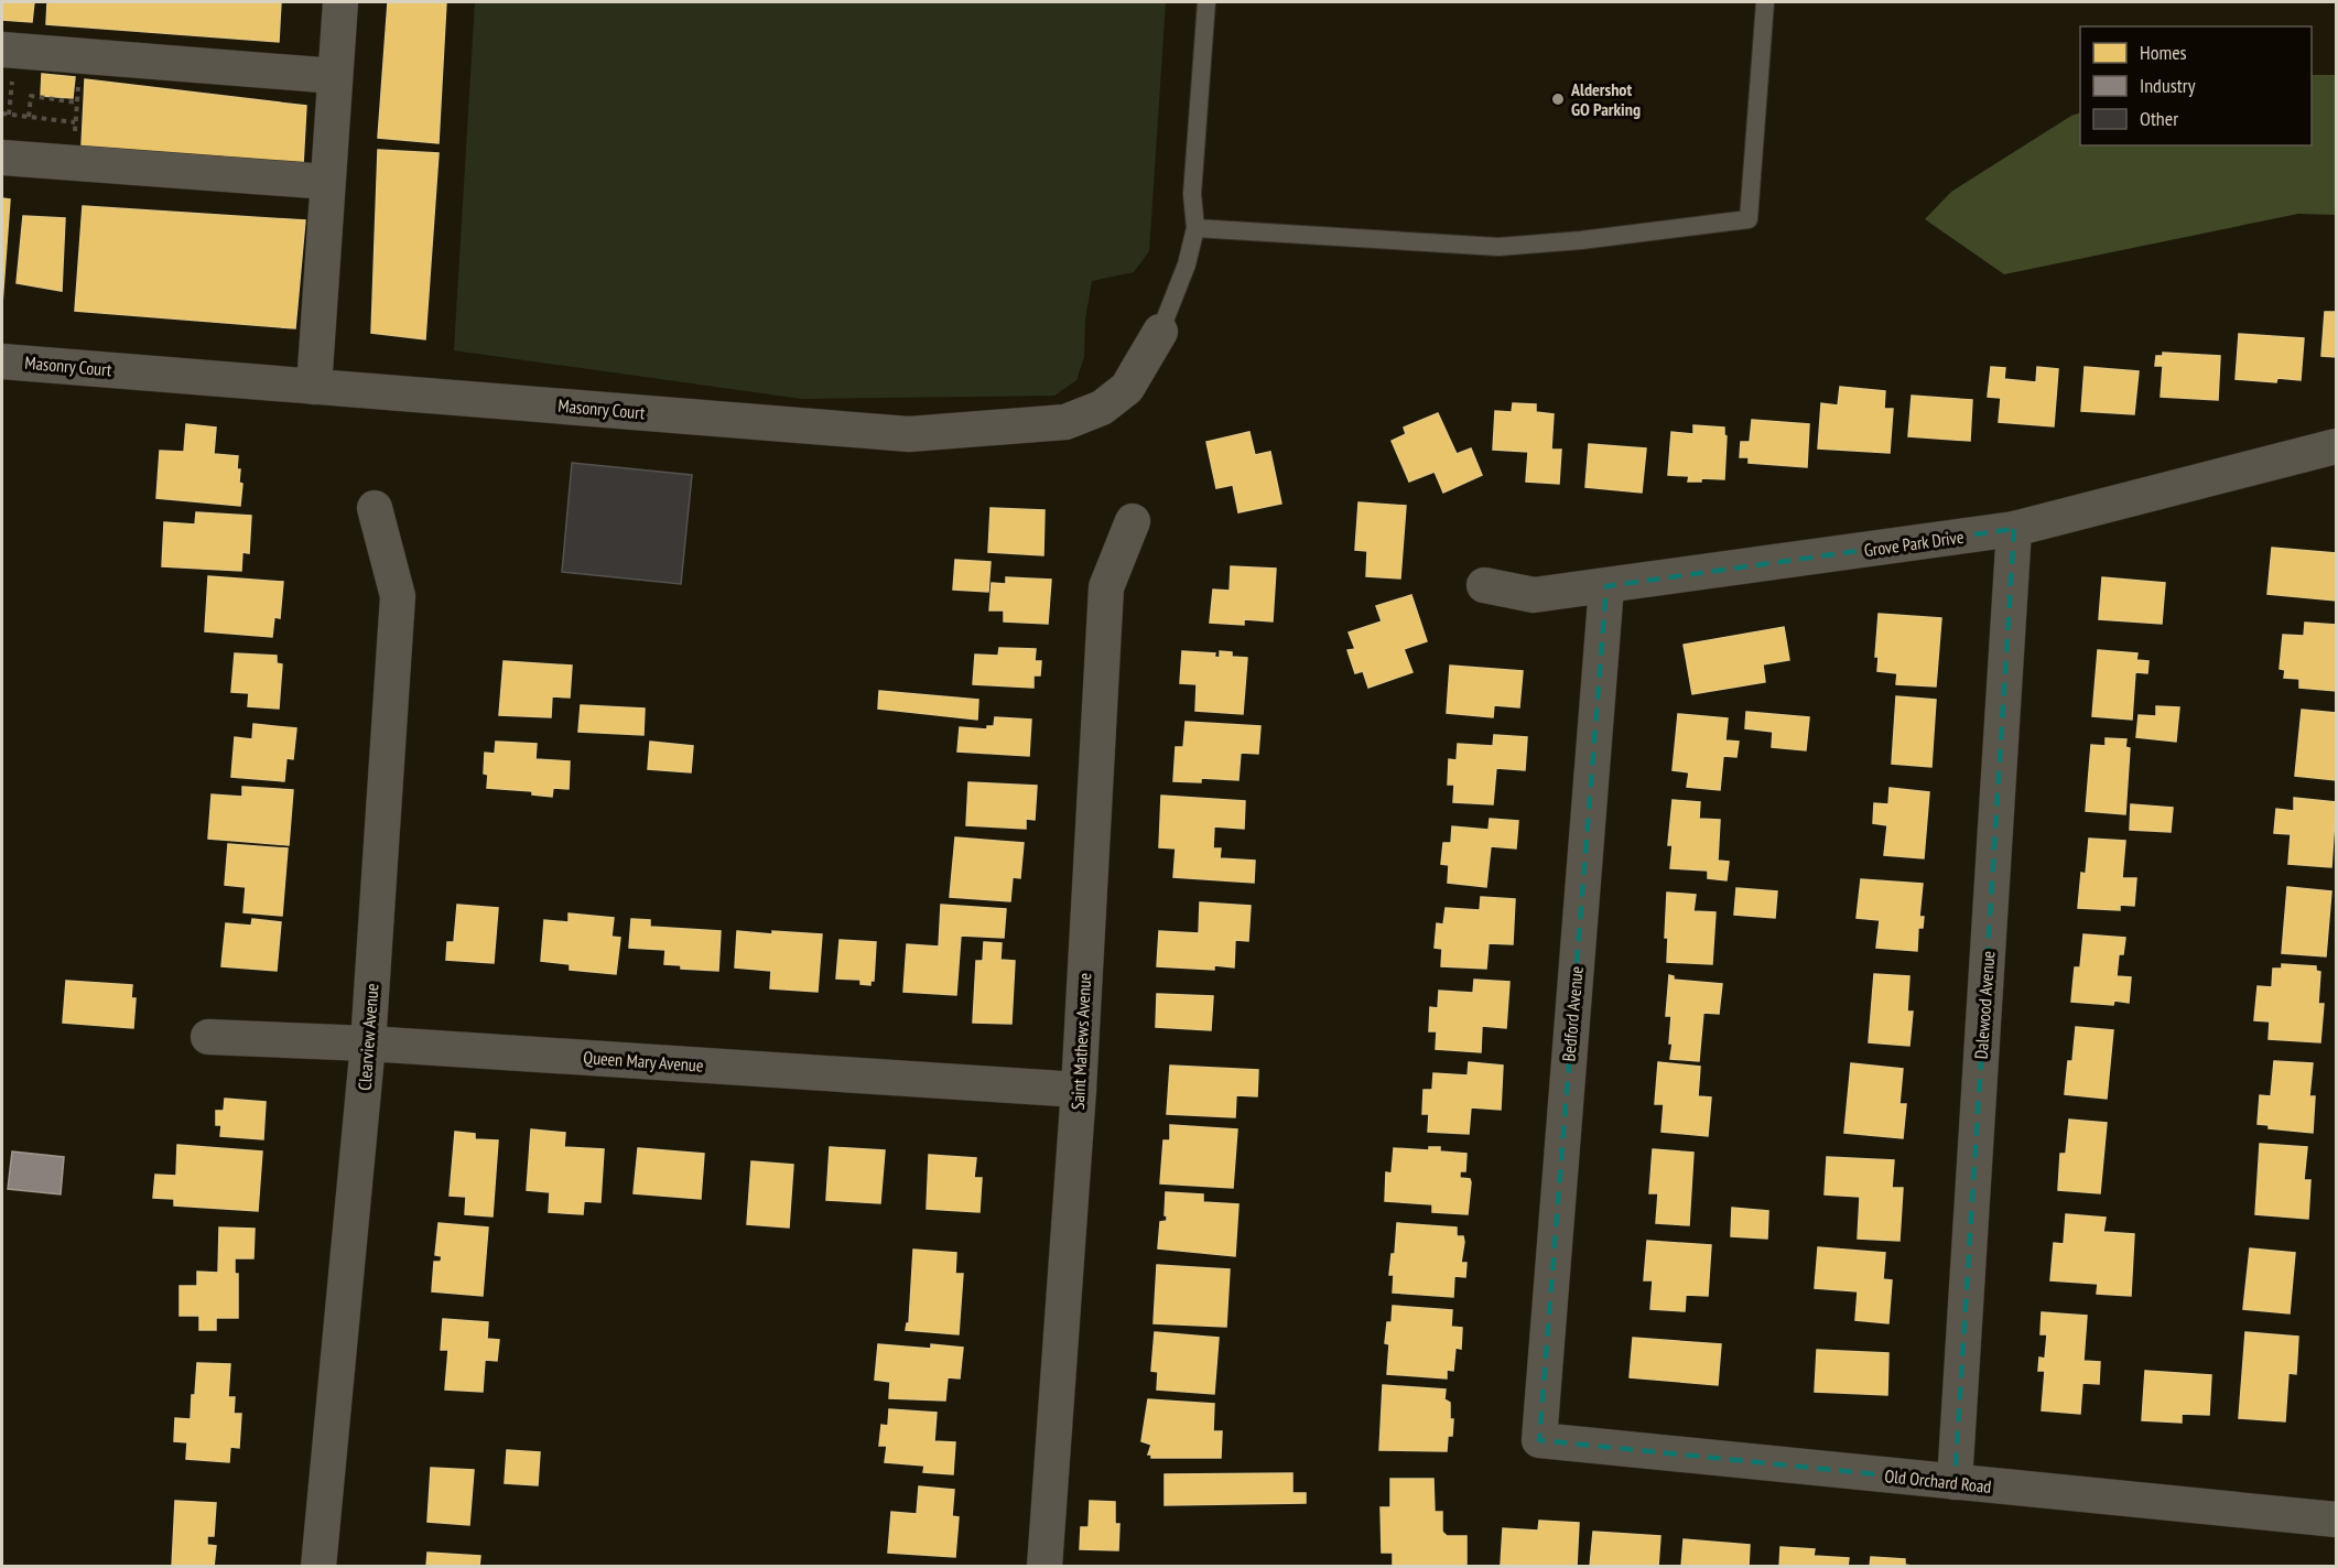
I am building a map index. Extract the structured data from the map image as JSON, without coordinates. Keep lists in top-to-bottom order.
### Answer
{
  "streets": {
    "street": [
      "Masonry Court",
      "Grove Park Drive",
      "Dalewood Avenue",
      "Bedford Avenue",
      "Clearview Avenue",
      "Saint Mathews Avenue",
      "Queen Mary Avenue",
      "Old Orchard Road"
    ]
  },
  "crossings": [
    ["Grove Park Drive", "Dalewood Avenue"],
    ["Grove Park Drive", "Bedford Avenue"],
    ["Dalewood Avenue", "Old Orchard Road"],
    ["Bedford Avenue", "Old Orchard Road"],
    ["Clearview Avenue", "Queen Mary Avenue"],
    ["Saint Mathews Avenue", "Queen Mary Avenue"]
  ],
  "places": ["Aldershot GO Parking"],
  "legend": ["Homes", "Industry", "Other"]
}
